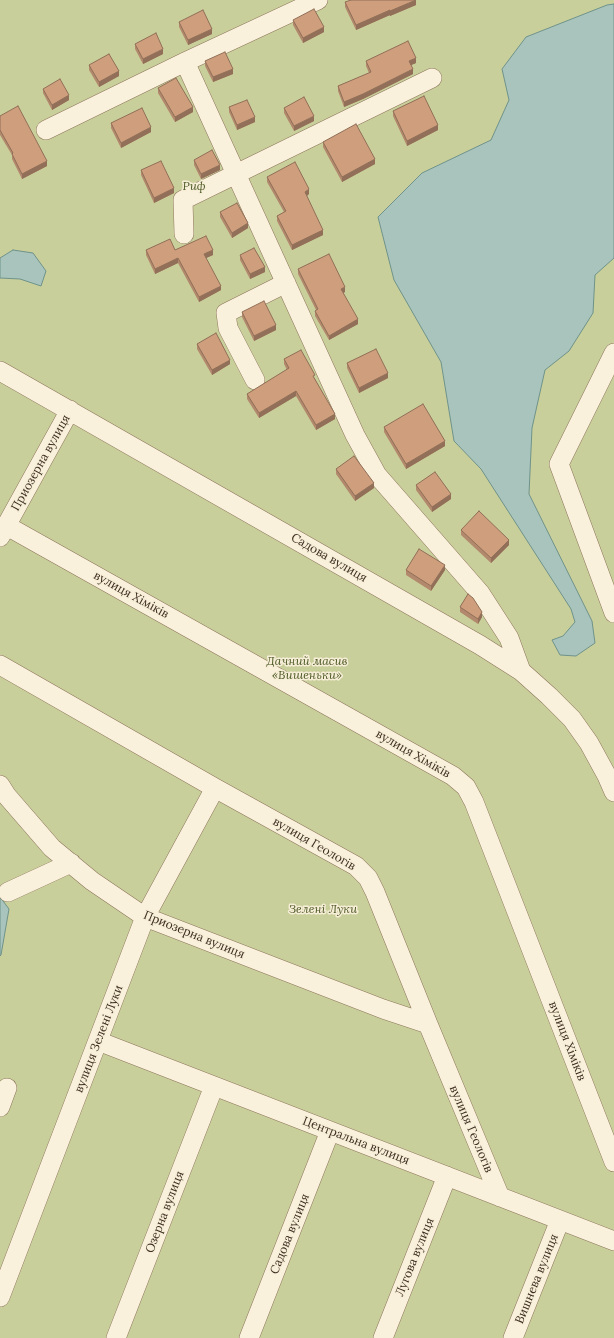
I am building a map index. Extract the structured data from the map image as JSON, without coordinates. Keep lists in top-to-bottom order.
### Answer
{
  "streets": {
    "street": [
      "Приозерна вулиця",
      "Садова вулиця",
      "вулиця Хіміків",
      "вулиця Геологів",
      "вулиця Зелені Луки",
      "Центральна вулиця",
      "Озерна вулиця",
      "Лугова вулиця",
      "Вишнева вулиця"
    ]
  },
  "crossings": [
    ["Приозерна вулиця", "Садова вулиця"],
    ["Приозерна вулиця", "вулиця Хіміків"],
    ["Приозерна вулиця", "вулиця Геологів"],
    ["Приозерна вулиця", "вулиця Зелені Луки"],
    ["Садова вулиця", "Центральна вулиця"],
    ["вулиця Геологів", "вулиця Зелені Луки"],
    ["вулиця Геологів", "Центральна вулиця"],
    ["вулиця Зелені Луки", "Центральна вулиця"],
    ["Центральна вулиця", "Озерна вулиця"],
    ["Центральна вулиця", "Лугова вулиця"],
    ["Центральна вулиця", "Вишнева вулиця"]
  ],
  "parks": ["Риф", "Дачний масив «Вишеньки»", "Зелені Луки"]
}
